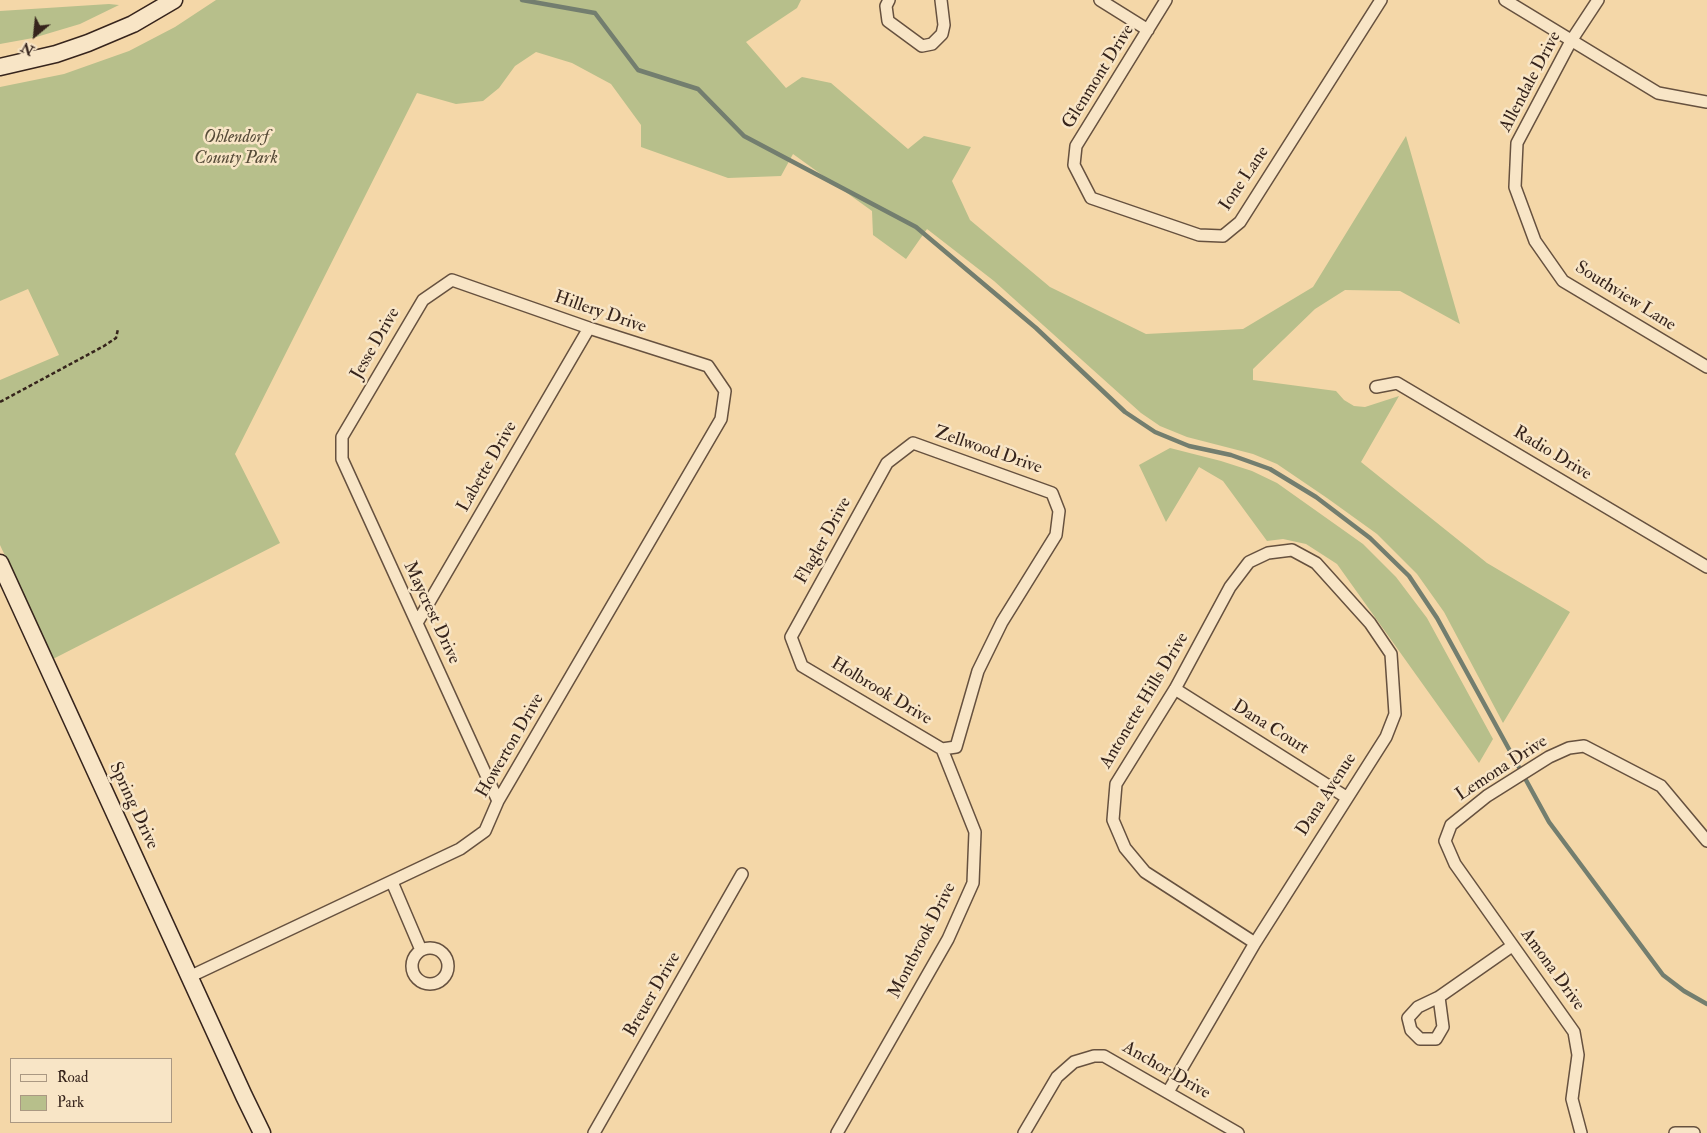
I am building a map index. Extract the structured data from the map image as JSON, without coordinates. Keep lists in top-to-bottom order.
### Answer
{
  "streets": {
    "street": [
      "Glenmont Drive",
      "Allendale Drive",
      "Ione Lane",
      "Southview Lane",
      "Hillery Drive",
      "Jesse Drive",
      "Zellwood Drive",
      "Radio Drive",
      "Labette Drive",
      "Flagler Drive",
      "Maycrest Drive",
      "Holbrook Drive",
      "Antonette Hills Drive",
      "Dana Court",
      "Howerton Drive",
      "Lemona Drive",
      "Dana Avenue",
      "Spring Drive",
      "Montbrook Drive",
      "Amona Drive",
      "Breuer Drive",
      "Anchor Drive"
    ]
  },
  "crossings": [
    ["Glenmont Drive", "Ione Lane"],
    ["Allendale Drive", "Southview Lane"],
    ["Hillery Drive", "Jesse Drive"],
    ["Hillery Drive", "Labette Drive"],
    ["Hillery Drive", "Howerton Drive"],
    ["Jesse Drive", "Maycrest Drive"],
    ["Zellwood Drive", "Flagler Drive"],
    ["Zellwood Drive", "Holbrook Drive"],
    ["Zellwood Drive", "Montbrook Drive"],
    ["Labette Drive", "Maycrest Drive"],
    ["Flagler Drive", "Holbrook Drive"],
    ["Maycrest Drive", "Howerton Drive"],
    ["Holbrook Drive", "Montbrook Drive"],
    ["Antonette Hills Drive", "Dana Court"],
    ["Antonette Hills Drive", "Dana Avenue"],
    ["Dana Court", "Dana Avenue"],
    ["Howerton Drive", "Spring Drive"],
    ["Lemona Drive", "Amona Drive"],
    ["Dana Avenue", "Anchor Drive"]
  ],
  "parks": ["Ohlendorf County Park"],
  "legend": ["Road", "Park"],
  "north": "bottom left"
}
